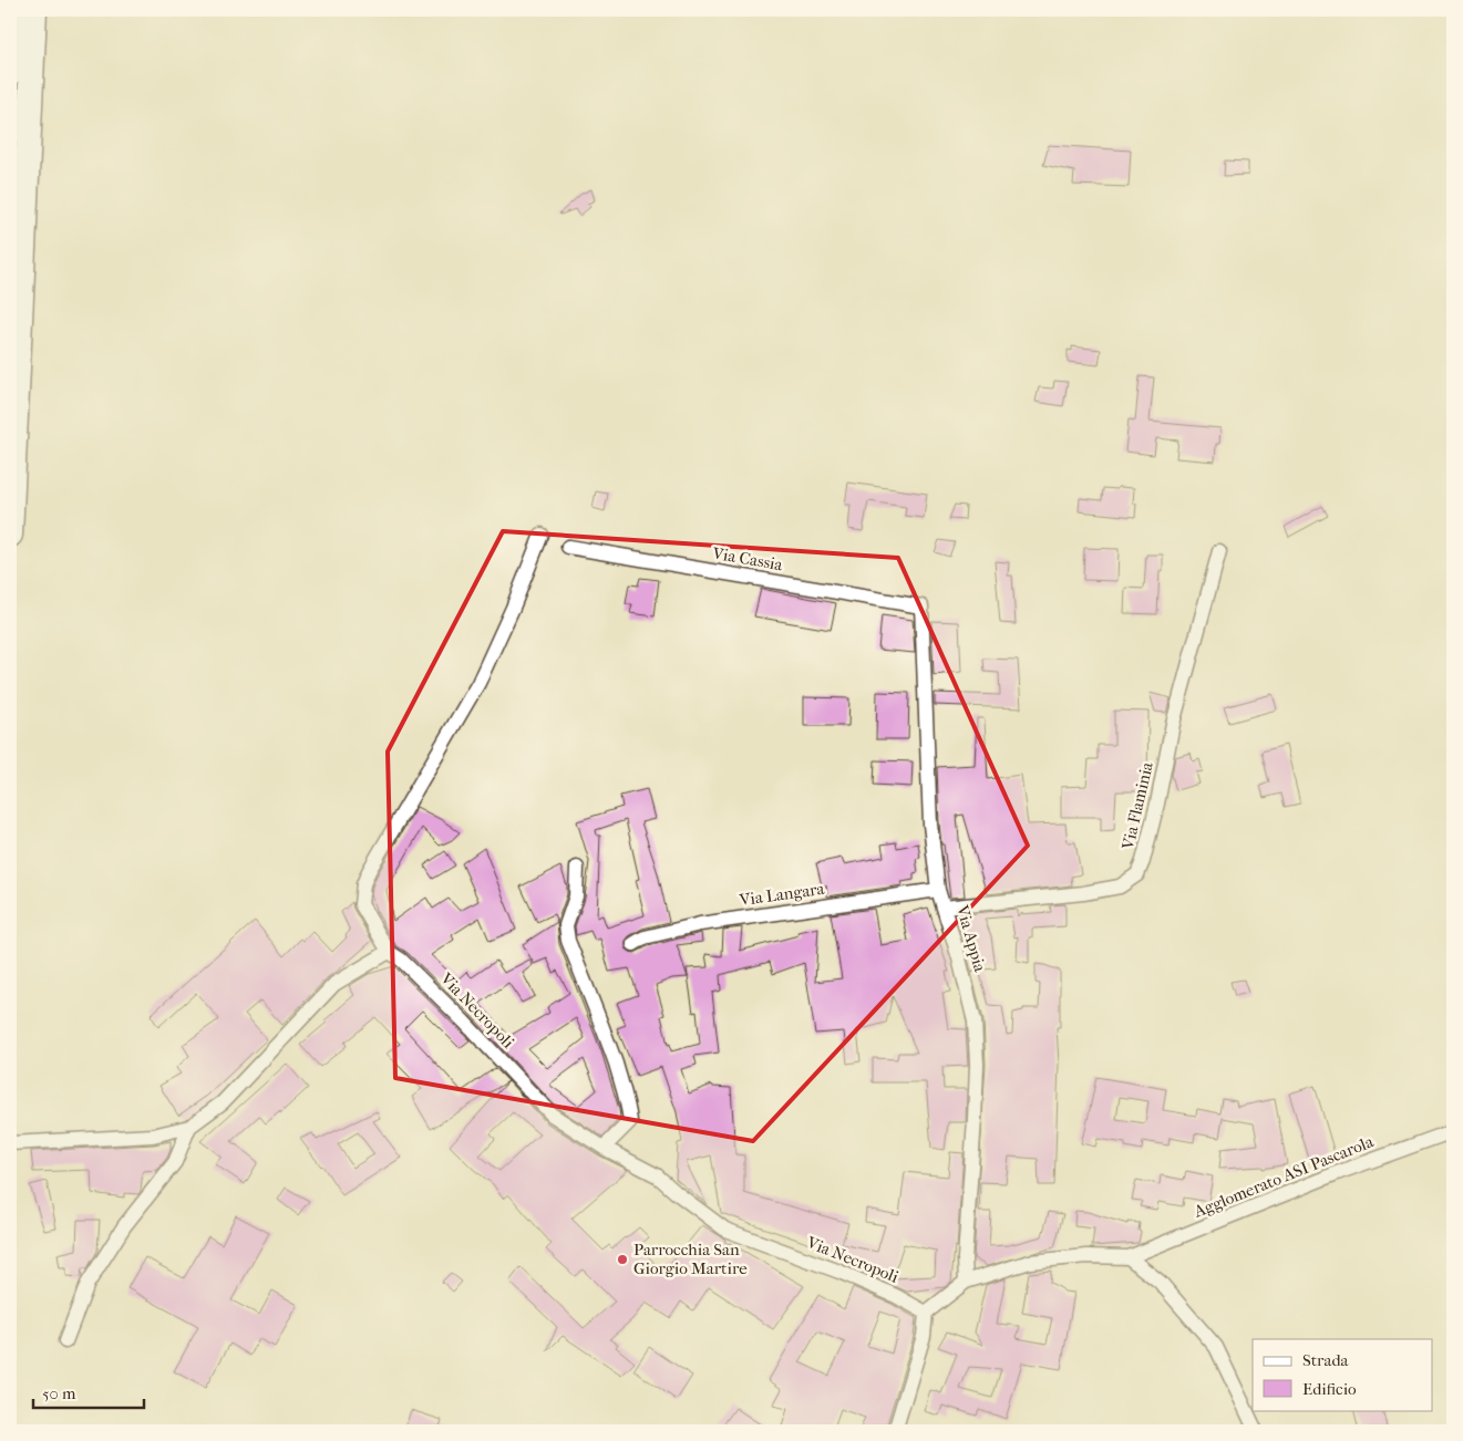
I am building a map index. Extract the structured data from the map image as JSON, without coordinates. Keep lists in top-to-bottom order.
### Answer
{
  "streets": {
    "street": [
      "Via Cassia",
      "Via Flaminia",
      "Via Langara",
      "Via Appia",
      "Via Necropoli",
      "Agglomerato ASI Pascarola"
    ]
  },
  "crossings": [
    ["Via Cassia", "Via Appia"],
    ["Via Flaminia", "Via Appia"],
    ["Via Langara", "Via Appia"]
  ],
  "places": ["Parrocchia San Giorgio Martire"],
  "legend": ["Strada", "Edificio"],
  "scale_bar": "50 m"
}
